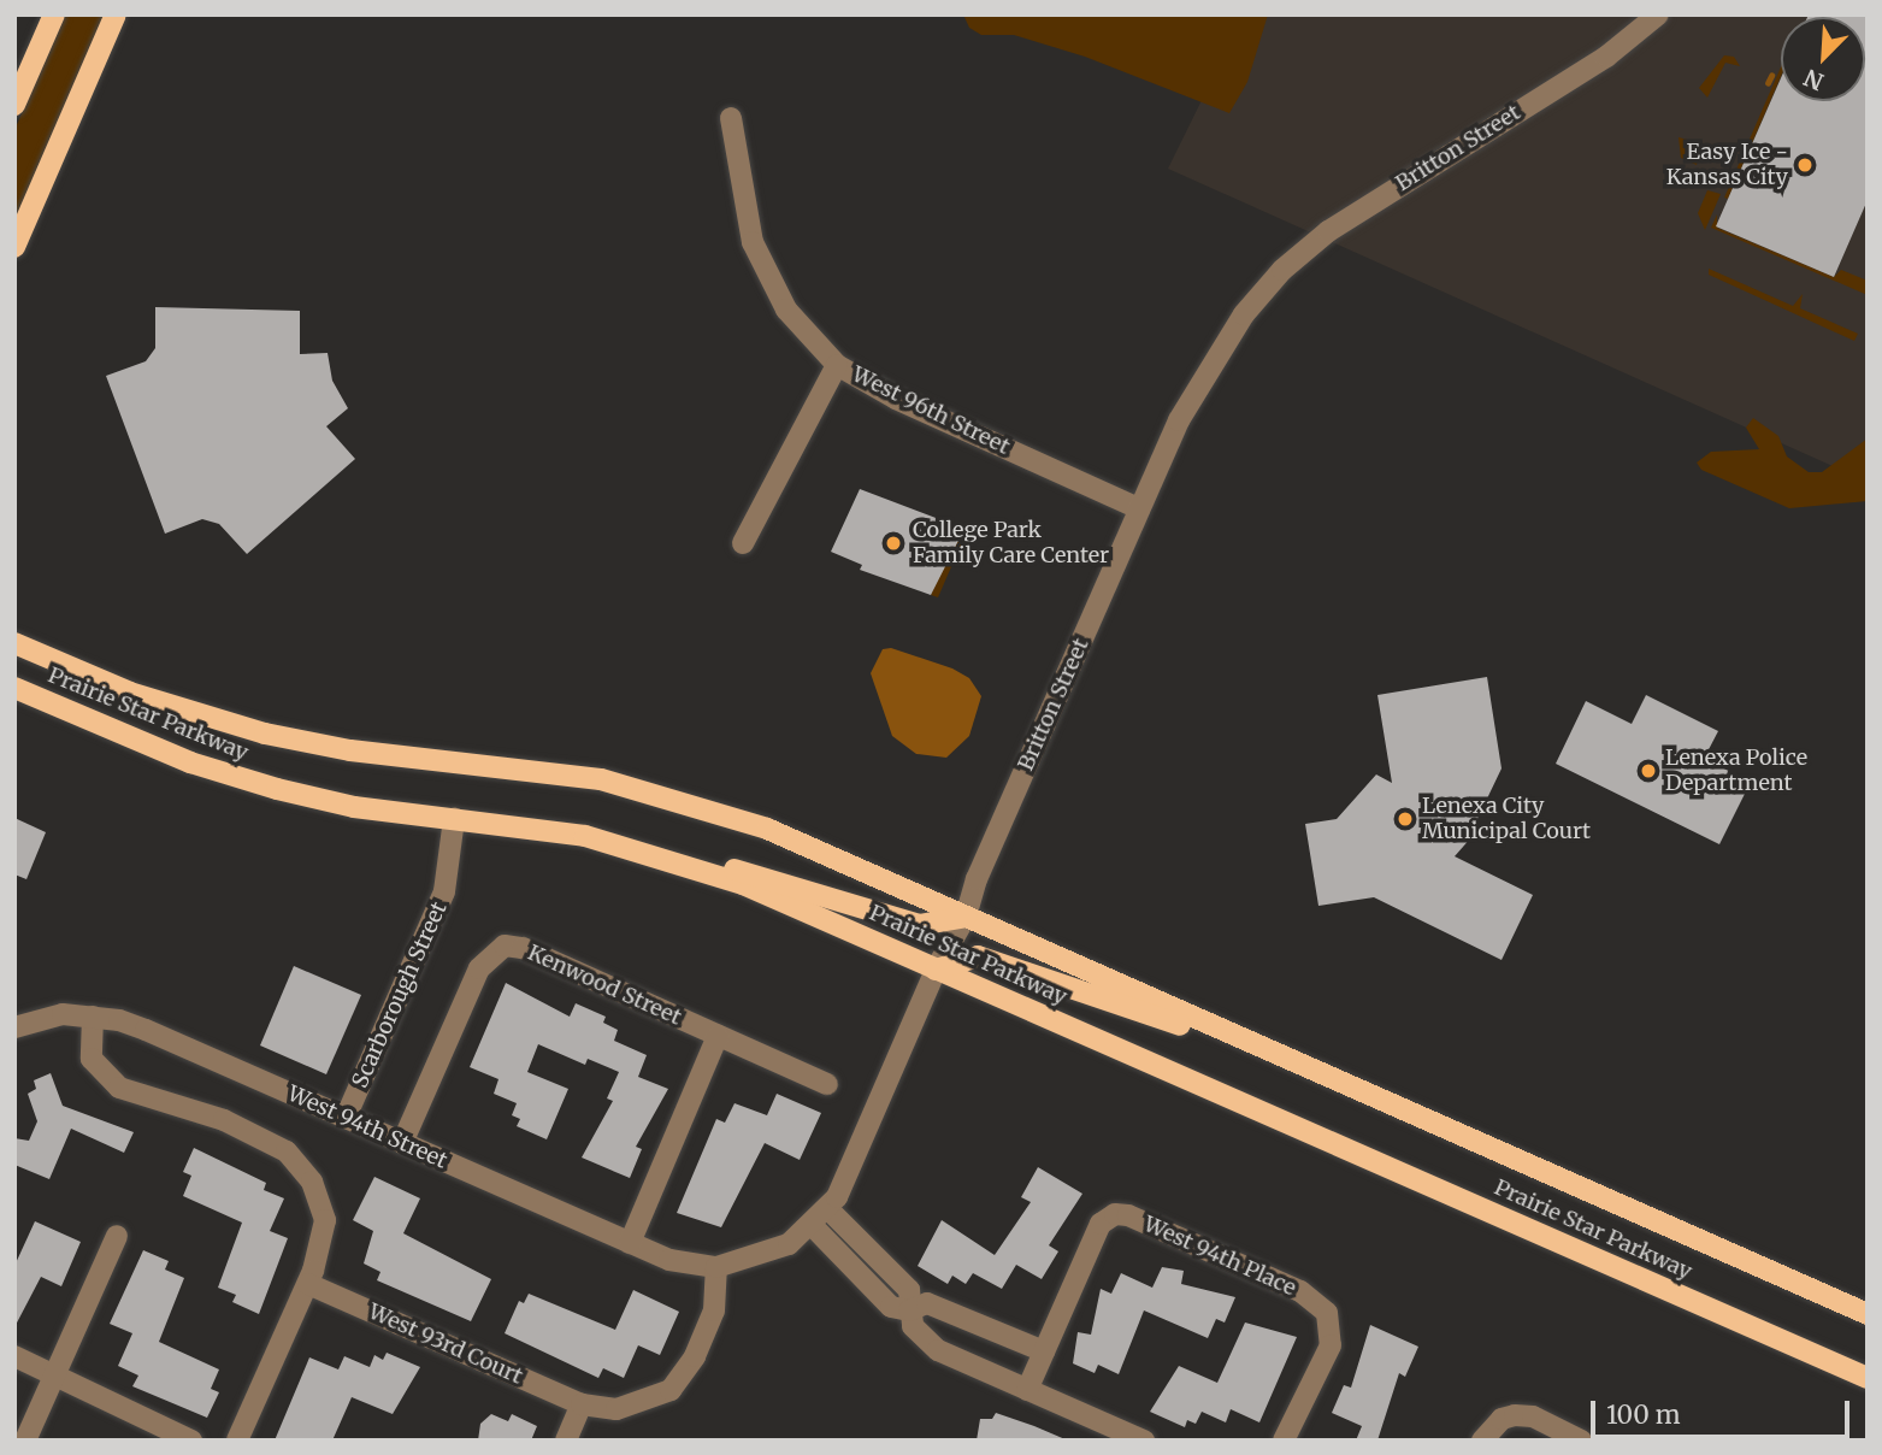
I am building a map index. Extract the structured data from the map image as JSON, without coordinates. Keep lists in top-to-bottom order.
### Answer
{
  "streets": {
    "main road": ["Prairie Star Parkway"],
    "street": [
      "Britton Street",
      "West 96th Street",
      "Kenwood Street",
      "Scarborough Street",
      "West 94th Street",
      "West 94th Place",
      "West 93rd Court"
    ]
  },
  "crossings": [
    ["Britton Street", "West 96th Street"],
    ["Britton Street", "Prairie Star Parkway"],
    ["Britton Street", "West 94th Street"],
    ["Prairie Star Parkway", "Scarborough Street"],
    ["Kenwood Street", "West 94th Street"],
    ["Scarborough Street", "West 94th Street"]
  ],
  "places": [
    "Easy Ice - Kansas City",
    "College Park Family Care Center",
    "Lenexa Police Department",
    "Lenexa City Municipal Court"
  ],
  "scale_bar": "100 m",
  "north": "bottom left"
}
